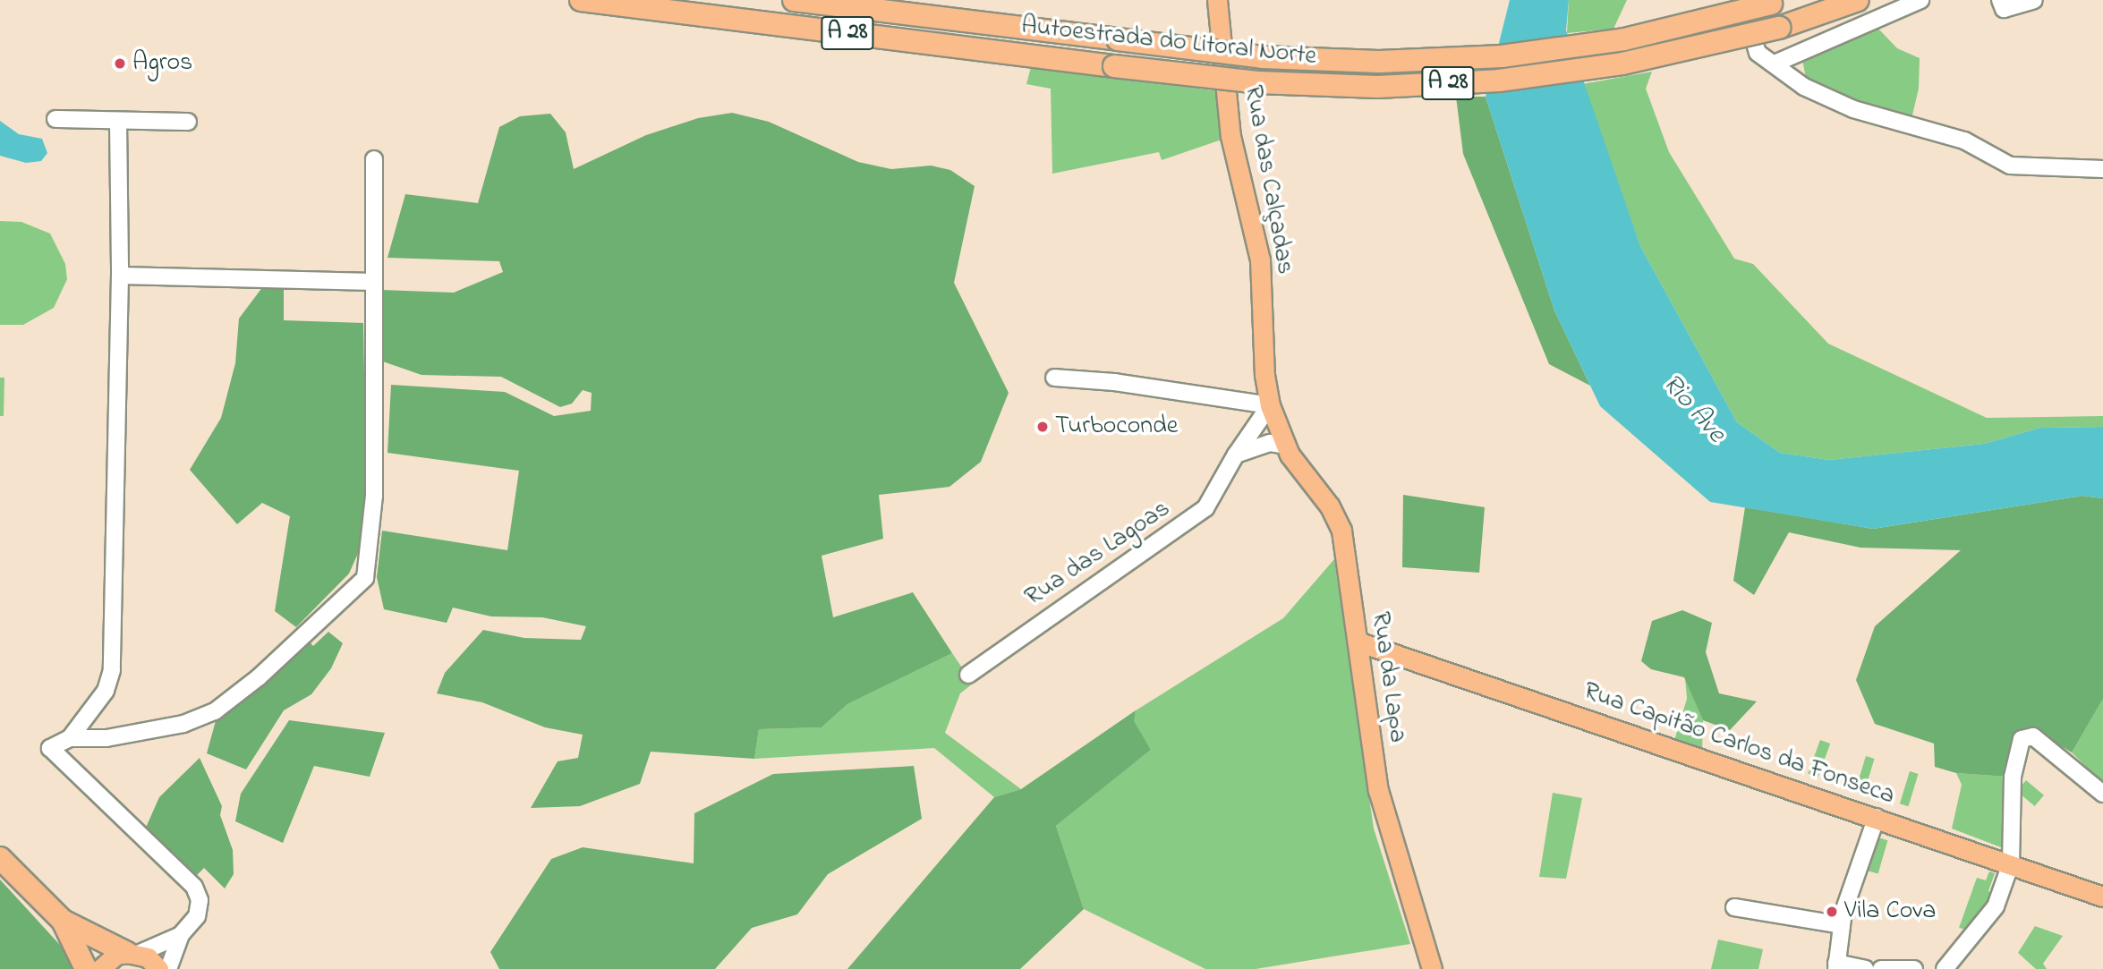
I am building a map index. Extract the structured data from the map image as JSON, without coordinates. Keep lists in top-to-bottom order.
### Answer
{
  "streets": {
    "highway": ["A 28", "Autoestrada do Litoral Norte"],
    "main road": ["Rua das Calçadas", "Rua da Lapa", "Rua Capitão Carlos da Fonseca"],
    "street": ["Rua das Lagoas"]
  },
  "crossings": [
    ["Rua das Calçadas", "Rua das Lagoas"],
    ["Rua das Calçadas", "Rua da Lapa"],
    ["Rua das Lagoas", "Rua da Lapa"],
    ["Rua da Lapa", "Rua Capitão Carlos da Fonseca"]
  ],
  "water": ["Rio Ave"],
  "places": ["Agros", "Turboconde", "Vila Cova"]
}
